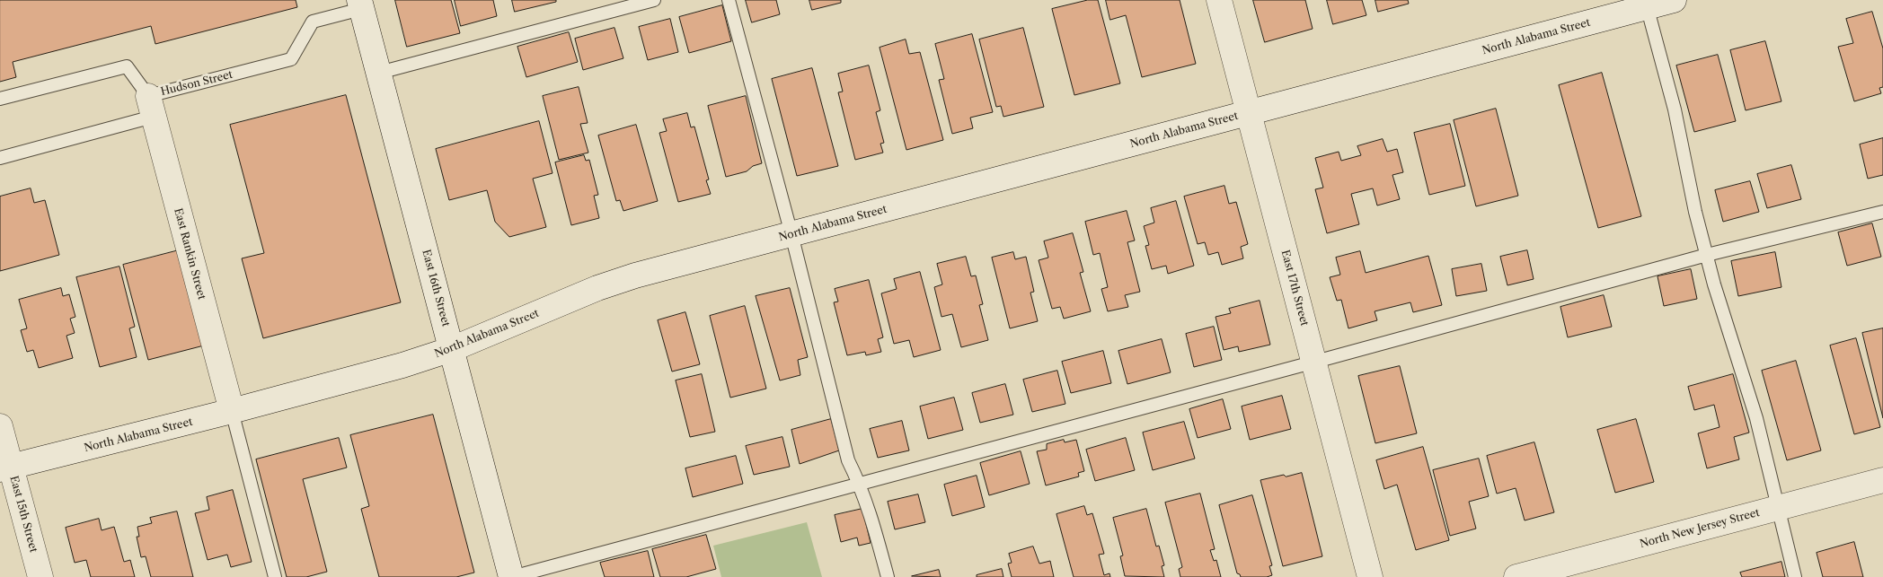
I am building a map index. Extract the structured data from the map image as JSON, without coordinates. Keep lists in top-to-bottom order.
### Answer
{
  "streets": {
    "main road": [
      "North Alabama Street",
      "East Rankin Street",
      "East 16th Street",
      "East 17th Street",
      "East 15th Street",
      "North New Jersey Street"
    ],
    "lane": ["Hudson Street"]
  },
  "crossings": [
    ["North Alabama Street", "East Rankin Street"],
    ["North Alabama Street", "East 16th Street"],
    ["North Alabama Street", "East 17th Street"],
    ["North Alabama Street", "East 15th Street"],
    ["Hudson Street", "East Rankin Street"],
    ["Hudson Street", "East 16th Street"]
  ]
}
